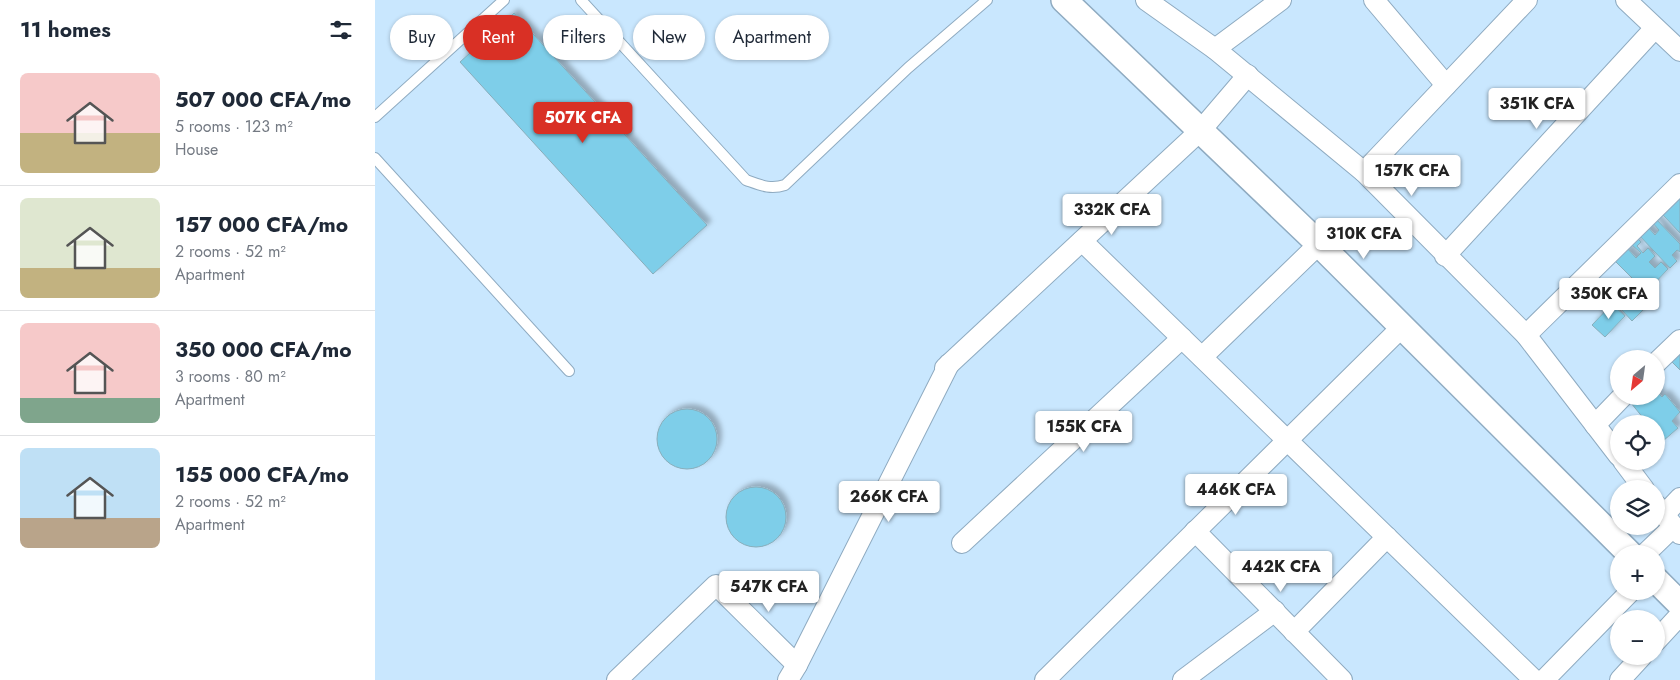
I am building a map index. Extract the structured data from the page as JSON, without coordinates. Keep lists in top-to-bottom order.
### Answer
{
  "north": "bottom left",
  "page": {
    "heading": "11 homes",
    "chip": [
      "Buy",
      "Rent",
      "Filters",
      "New",
      "Apartment"
    ],
    "list": [
      {
        "name": "507 000 CFA/mo",
        "note": "5 rooms · 123 m² · House"
      },
      {
        "name": "157 000 CFA/mo",
        "note": "2 rooms · 52 m² · Apartment"
      },
      {
        "name": "350 000 CFA/mo",
        "note": "3 rooms · 80 m² · Apartment"
      },
      {
        "name": "155 000 CFA/mo",
        "note": "2 rooms · 52 m² · Apartment"
      }
    ],
    "price": [
      "351K CFA",
      "507K CFA",
      "157K CFA",
      "332K CFA",
      "310K CFA",
      "350K CFA",
      "155K CFA",
      "446K CFA",
      "266K CFA",
      "442K CFA",
      "547K CFA"
    ],
    "map_buttons": ["+", "−"]
  }
}
